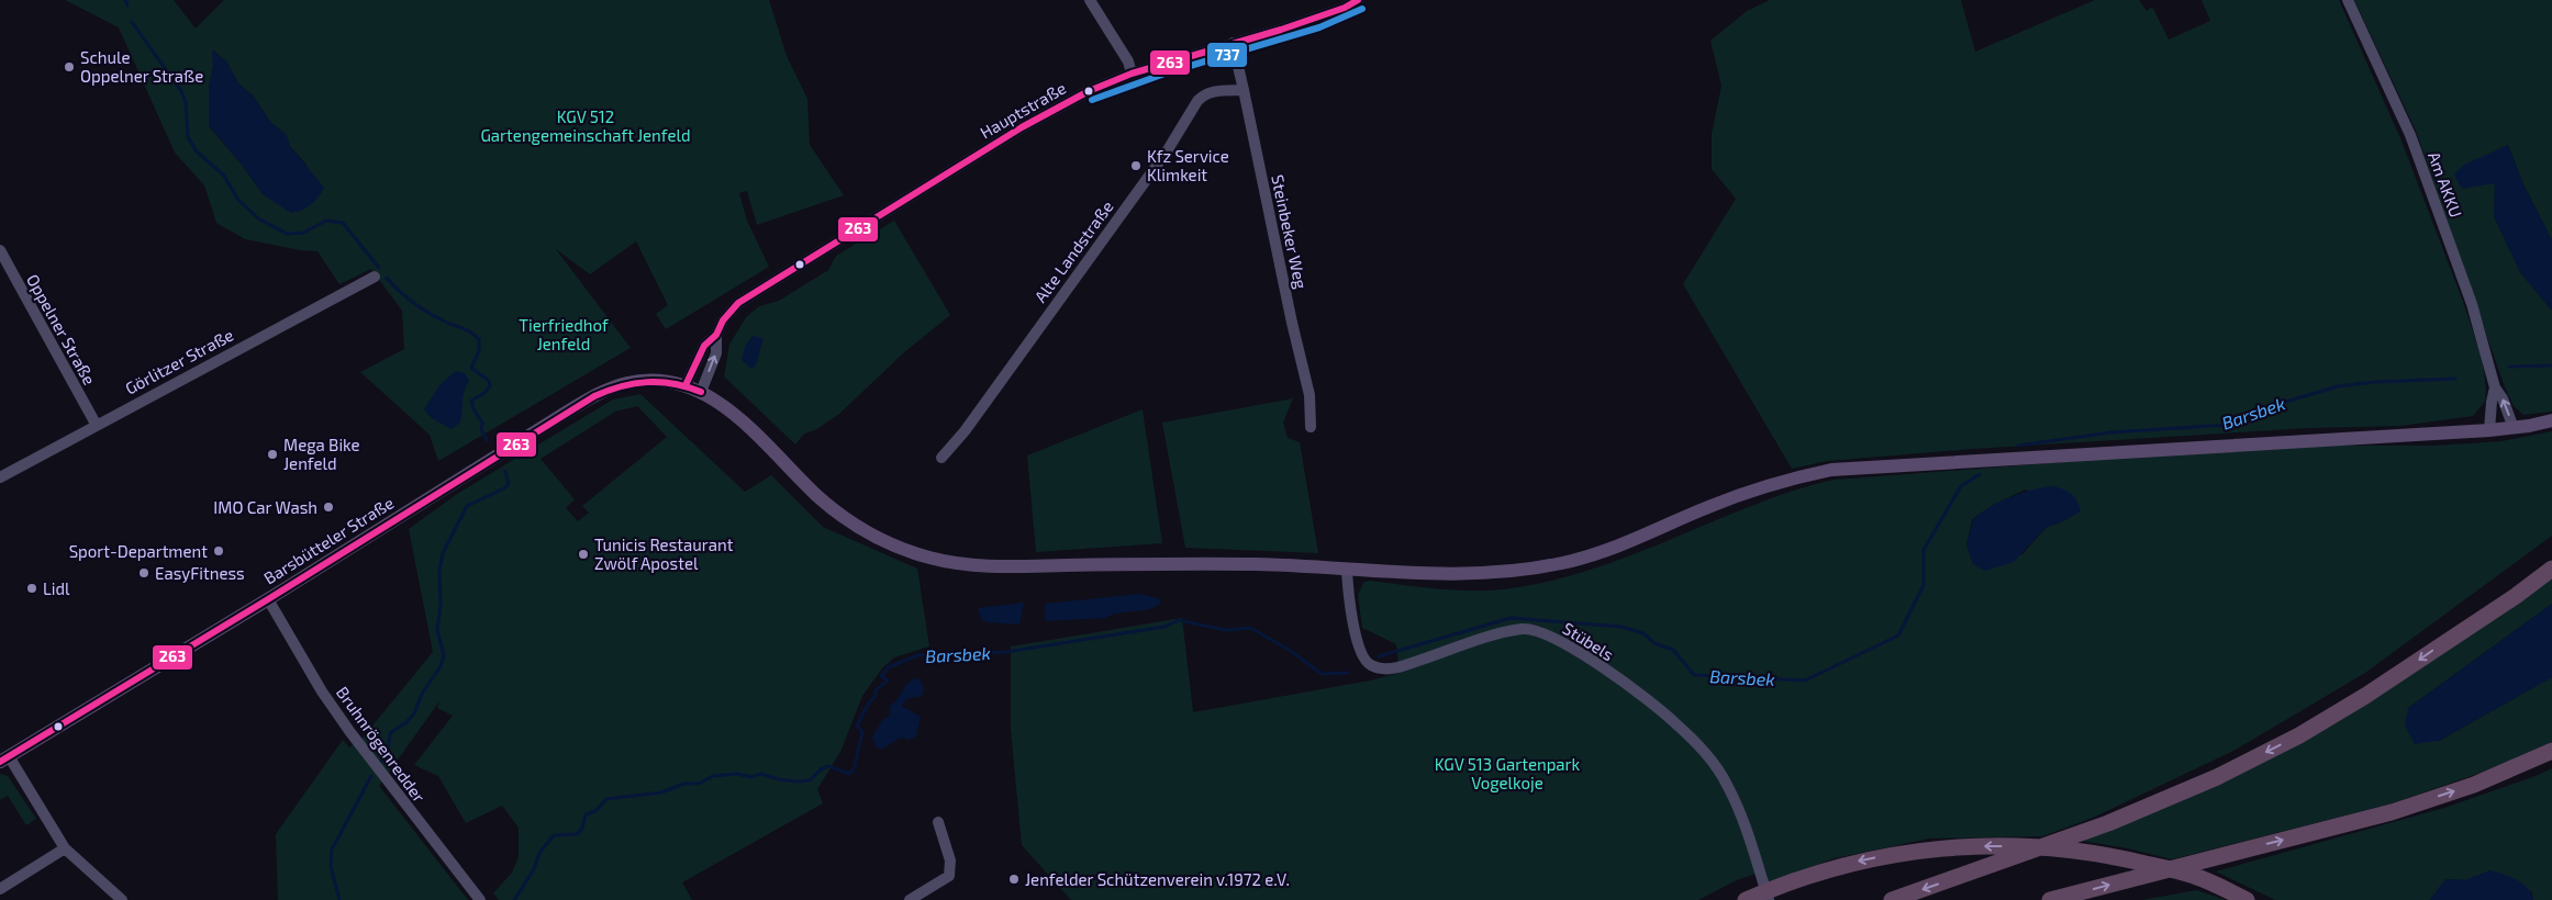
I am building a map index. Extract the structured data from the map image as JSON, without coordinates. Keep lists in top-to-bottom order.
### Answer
{
  "streets": {
    "main road": ["Barsbütteler Straße"],
    "street": [
      "Hauptstraße",
      "Am AKKU",
      "Steinbeker Weg",
      "Alte Landstraße",
      "Oppelner Straße",
      "Görlitzer Straße",
      "Stübels",
      "Bruhnrögenredder"
    ]
  },
  "crossings": [
    ["Hauptstraße", "Steinbeker Weg"],
    ["Am AKKU", "Barsbütteler Straße"],
    ["Steinbeker Weg", "Alte Landstraße"],
    ["Oppelner Straße", "Görlitzer Straße"],
    ["Barsbütteler Straße", "Stübels"],
    ["Barsbütteler Straße", "Bruhnrögenredder"]
  ],
  "water": ["Barsbek"],
  "parks": ["KGV 512 Gartengemeinschaft Jenfeld", "Tierfriedhof Jenfeld", "KGV 513 Gartenpark Vogelkoje"],
  "places": [
    "Schule Oppelner Straße",
    "Kfz Service Klimkeit",
    "Mega Bike Jenfeld",
    "IMO Car Wash",
    "Sport-Department",
    "Tunicis Restaurant Zwölf Apostel",
    "EasyFitness",
    "Lidl",
    "Jenfelder Schützenverein v.1972 e.V."
  ],
  "lines": ["transit line 263", "transit line 737"]
}
